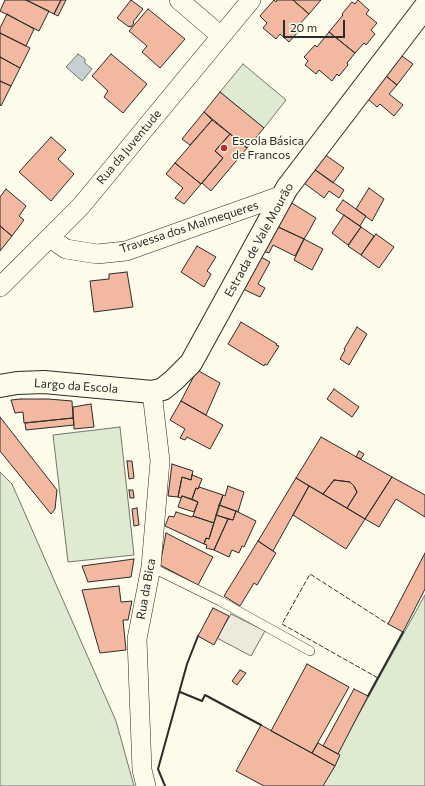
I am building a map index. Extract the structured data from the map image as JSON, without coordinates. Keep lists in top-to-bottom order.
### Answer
{
  "streets": {
    "street": [
      "Rua da Juventude",
      "Travessa dos Malmequeres",
      "Estrada de Vale Mourão",
      "Largo da Escola",
      "Rua da Bica"
    ]
  },
  "crossings": [
    ["Rua da Juventude", "Travessa dos Malmequeres"],
    ["Travessa dos Malmequeres", "Estrada de Vale Mourão"],
    ["Estrada de Vale Mourão", "Largo da Escola"],
    ["Estrada de Vale Mourão", "Rua da Bica"],
    ["Largo da Escola", "Rua da Bica"]
  ],
  "places": ["Escola Básica de Francos"],
  "scale_bar": "20 m"
}
